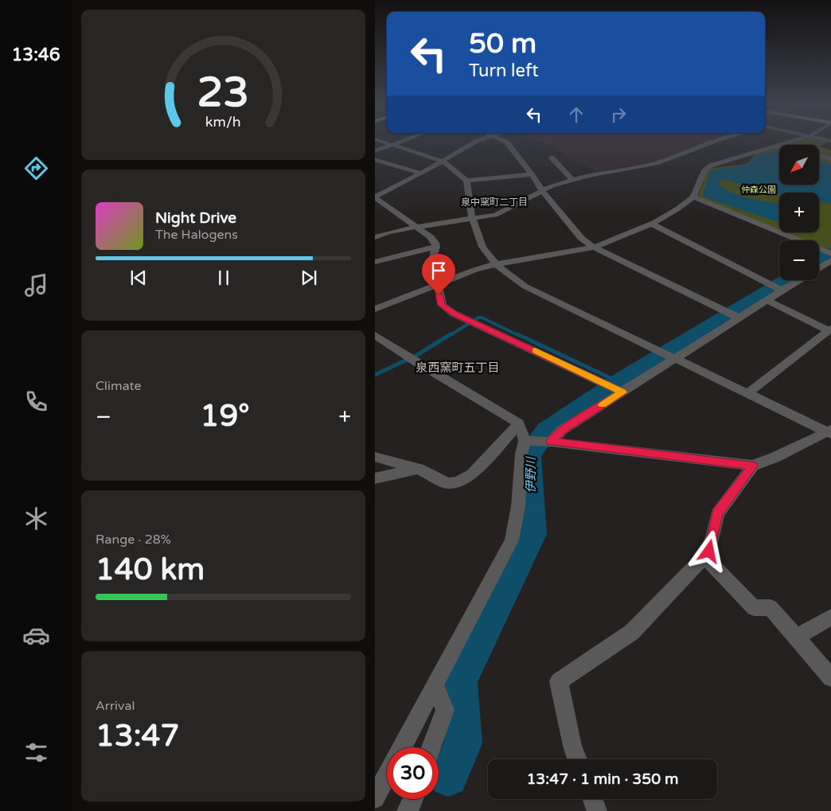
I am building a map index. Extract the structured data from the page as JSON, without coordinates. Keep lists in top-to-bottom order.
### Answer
{
  "districts": ["泉中窯町二丁目", "泉西窯町五丁目"],
  "water": ["伊野川"],
  "parks": ["仲森公園"],
  "north": "bottom left",
  "page": {
    "tabs": "13:46",
    "turn": ["50 m", "Turn left"],
    "map_buttons": ["+", "−"],
    "song": ["Night Drive", "The Halogens"],
    "tile": [
      "Climate",
      ["Range · 28%", "140 km"],
      ["Arrival", "13:47"]
    ],
    "heat": ["−", "19°", "+"],
    "limit": "30",
    "trip": "13:47 · 1 min · 350 m",
    "gauge": ["23", "km/h"]
  }
}
